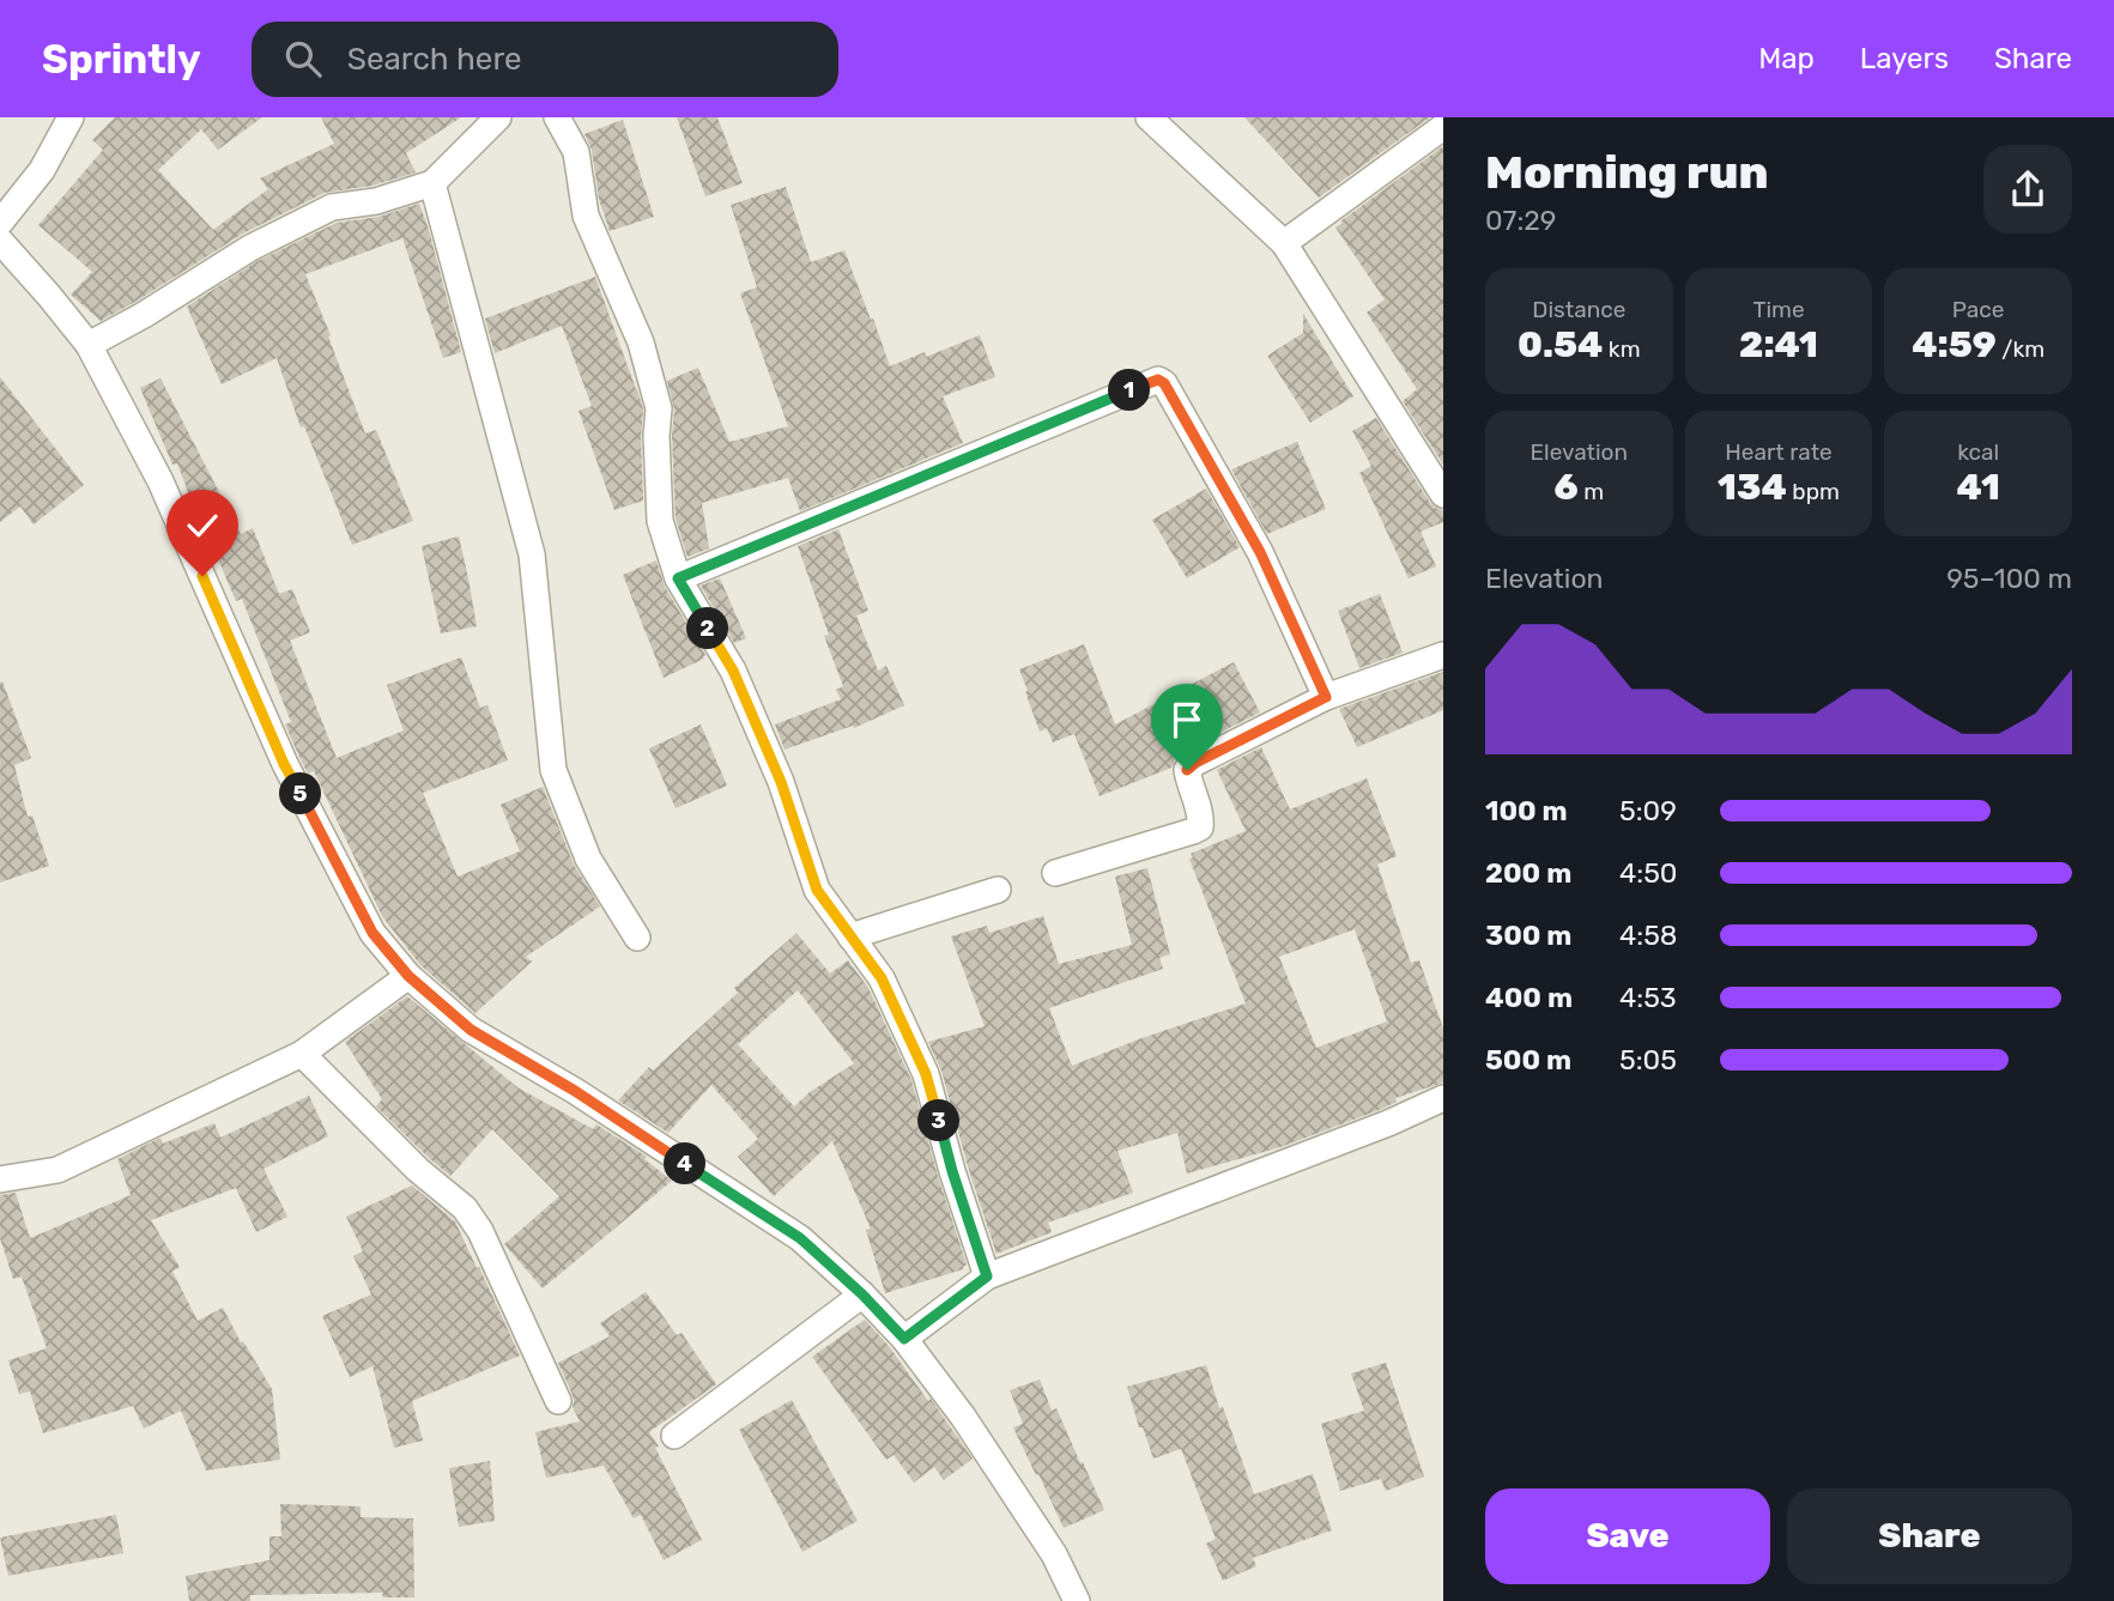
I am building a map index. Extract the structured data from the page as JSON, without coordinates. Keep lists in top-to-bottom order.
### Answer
{
  "page": {
    "header": "Sprintly",
    "search": "Search here",
    "nav": ["Map", "Layers", "Share"],
    "heading": ["Morning run", "07:29"],
    "stats": [
      ["Distance", "0.54 km"],
      ["Time", "2:41"],
      ["Pace", "4:59 /km"],
      ["Elevation", "6 m"],
      ["Heart rate", "134 bpm"],
      ["kcal", "41"]
    ],
    "pins": [
      "1",
      "2",
      "5",
      "3",
      "4"
    ],
    "chart": ["Elevation", "95–100 m"],
    "list": [
      {
        "name": "100 m",
        "note": "5:09"
      },
      {
        "name": "200 m",
        "note": "4:50"
      },
      {
        "name": "300 m",
        "note": "4:58"
      },
      {
        "name": "400 m",
        "note": "4:53"
      },
      {
        "name": "500 m",
        "note": "5:05"
      }
    ],
    "buttons": ["Save", "Share"]
  }
}
